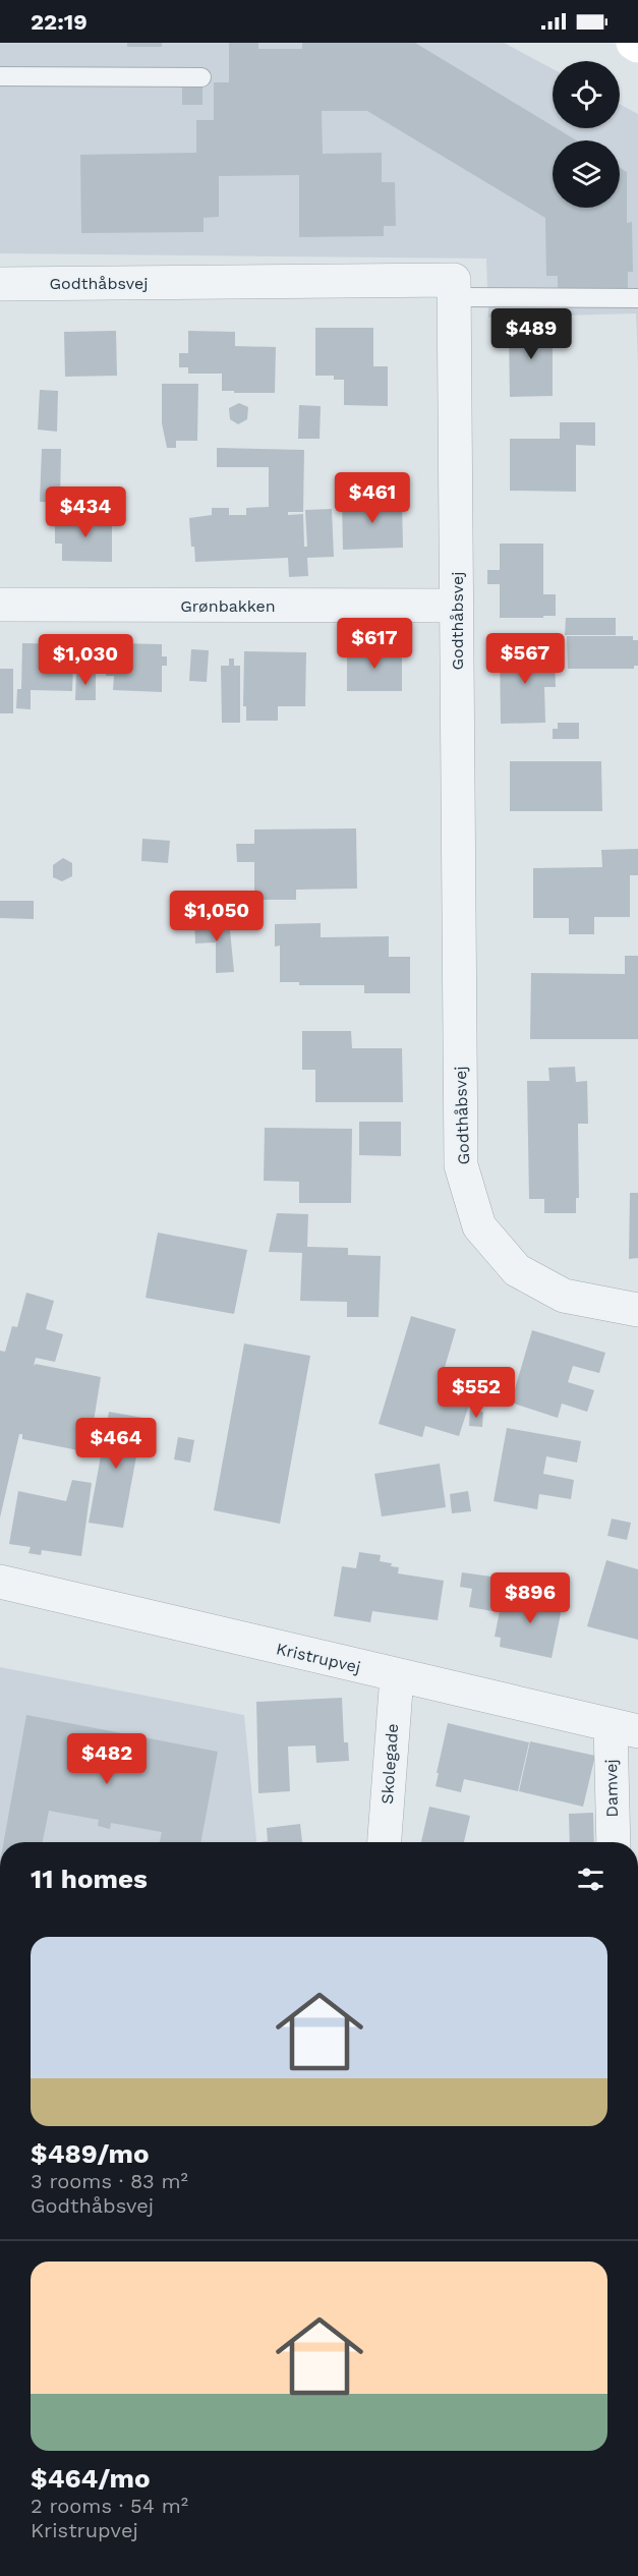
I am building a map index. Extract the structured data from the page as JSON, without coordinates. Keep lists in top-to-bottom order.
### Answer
{
  "streets": {
    "street": [
      "Godthåbsvej",
      "Grønbakken",
      "Kristrupvej",
      "Skolegade",
      "Damvej"
    ]
  },
  "crossings": [
    ["Godthåbsvej", "Grønbakken"],
    ["Kristrupvej", "Skolegade"],
    ["Kristrupvej", "Damvej"]
  ],
  "page": {
    "status": "22:19",
    "price": [
      "$489",
      "$461",
      "$434",
      "$617",
      "$567",
      "$1,030",
      "$1,050",
      "$552",
      "$464",
      "$896",
      "$482"
    ],
    "heading": "11 homes",
    "list": [
      {
        "name": "$489/mo",
        "note": "3 rooms · 83 m² · Godthåbsvej"
      },
      {
        "name": "$464/mo",
        "note": "2 rooms · 54 m² · Kristrupvej"
      }
    ]
  }
}
